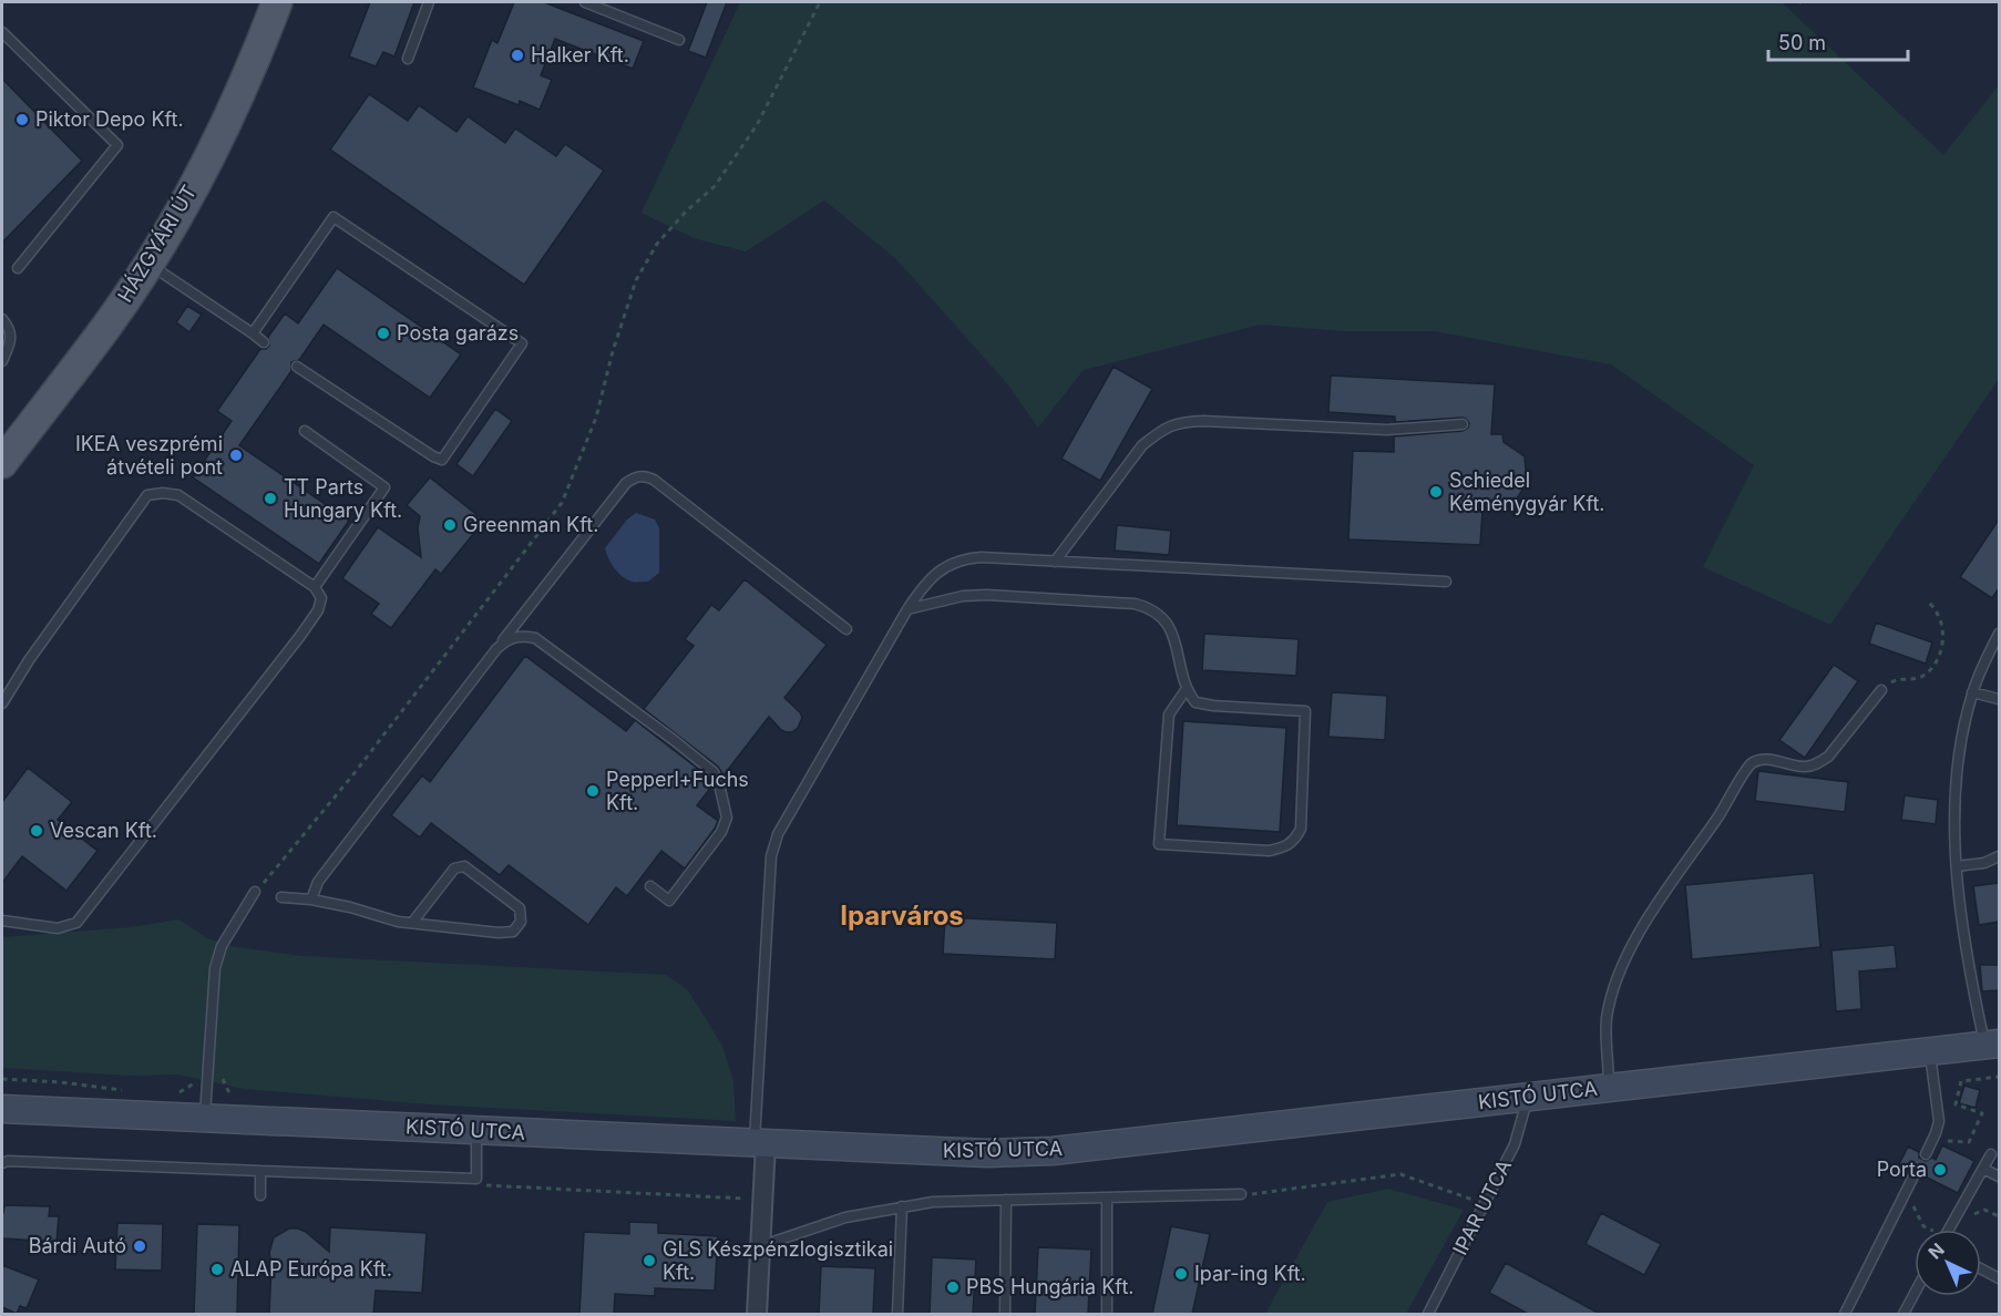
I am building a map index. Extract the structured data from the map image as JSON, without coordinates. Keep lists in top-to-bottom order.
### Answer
{
  "streets": {
    "main road": ["HÁZGYÁRI ÚT"],
    "street": ["KISTÓ UTCA"],
    "lane": ["IPAR UTCA"]
  },
  "crossings": [
    ["KISTÓ UTCA", "IPAR UTCA"]
  ],
  "districts": ["Iparváros"],
  "places": [
    "Halker Kft.",
    "Piktor Depo Kft.",
    "Posta garázs",
    "IKEA veszprémi átvételi pont",
    "Schiedel Kéménygyár Kft.",
    "TT Parts Hungary Kft.",
    "Greenman Kft.",
    "Pepperl+Fuchs Kft.",
    "Vescan Kft.",
    "Porta",
    "Bárdi Autó",
    "GLS Készpénzlogisztikai Kft.",
    "ALAP Európa Kft.",
    "Ipar-ing Kft.",
    "PBS Hungária Kft."
  ],
  "scale_bar": "50 m",
  "north": "top left"
}
